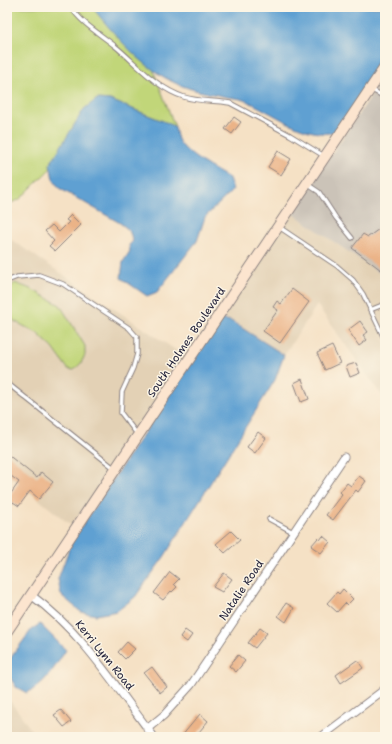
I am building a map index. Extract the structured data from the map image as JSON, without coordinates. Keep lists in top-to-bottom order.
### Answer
{
  "streets": {
    "main road": ["South Holmes Boulevard"],
    "street": ["Natalie Road", "Kerri Lynn Road"]
  },
  "crossings": [
    ["South Holmes Boulevard", "Kerri Lynn Road"],
    ["Natalie Road", "Kerri Lynn Road"]
  ]
}
